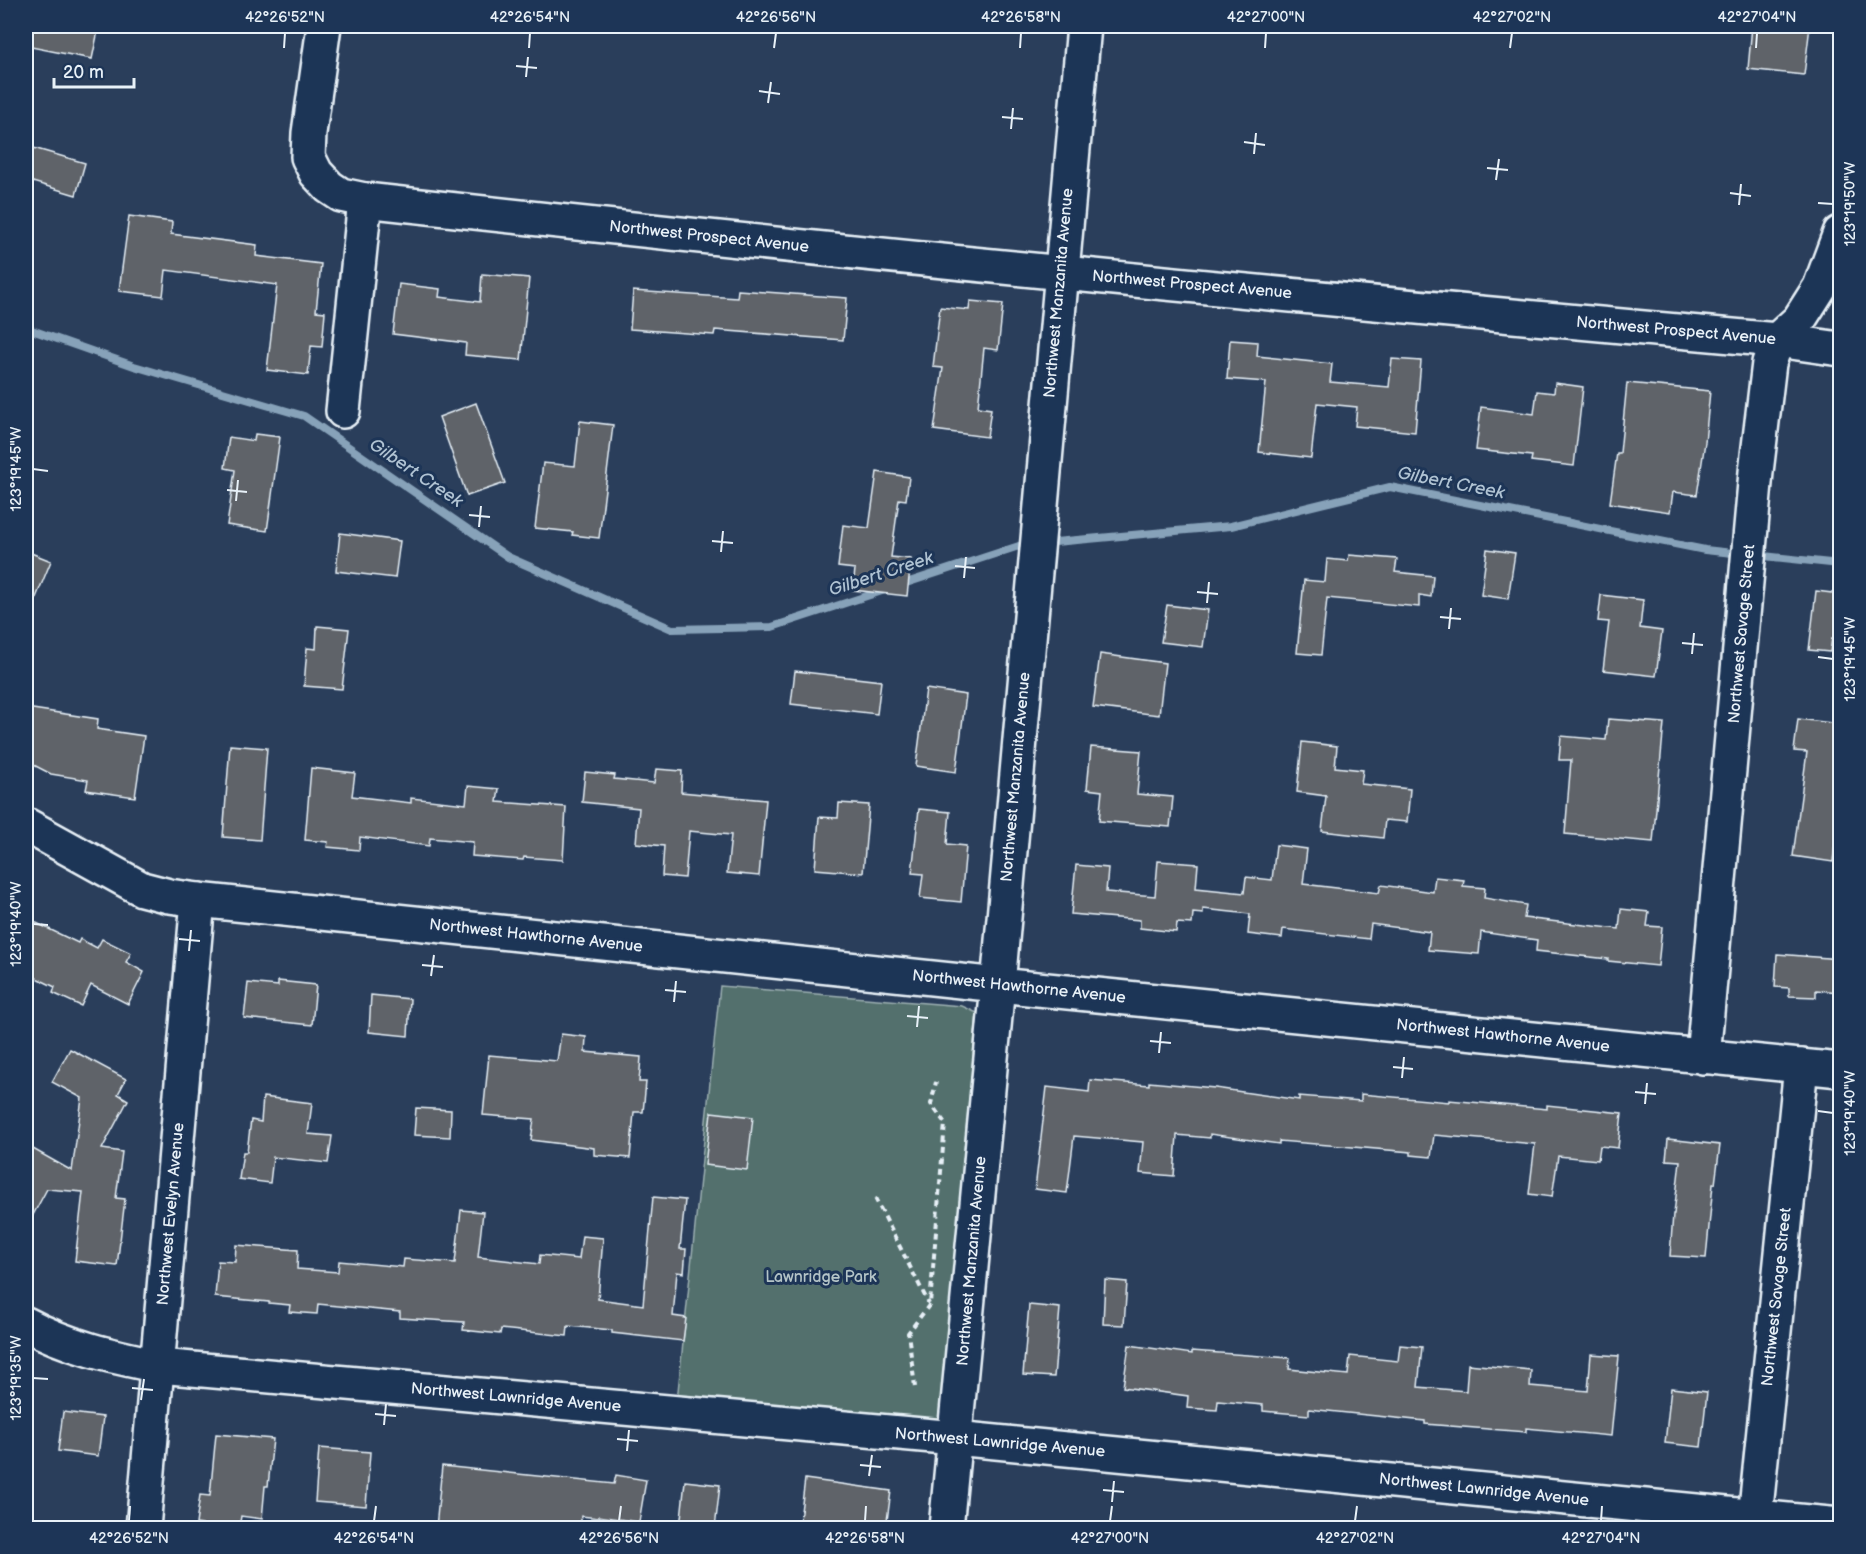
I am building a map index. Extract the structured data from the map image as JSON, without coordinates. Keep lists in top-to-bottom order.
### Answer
{
  "streets": {
    "street": [
      "Northwest Prospect Avenue",
      "Northwest Manzanita Avenue",
      "Northwest Savage Street",
      "Northwest Hawthorne Avenue",
      "Northwest Evelyn Avenue",
      "Northwest Lawnridge Avenue"
    ]
  },
  "crossings": [
    ["Northwest Prospect Avenue", "Northwest Manzanita Avenue"],
    ["Northwest Prospect Avenue", "Northwest Savage Street"],
    ["Northwest Manzanita Avenue", "Northwest Hawthorne Avenue"],
    ["Northwest Manzanita Avenue", "Northwest Lawnridge Avenue"],
    ["Northwest Savage Street", "Northwest Hawthorne Avenue"],
    ["Northwest Savage Street", "Northwest Lawnridge Avenue"],
    ["Northwest Hawthorne Avenue", "Northwest Evelyn Avenue"],
    ["Northwest Evelyn Avenue", "Northwest Lawnridge Avenue"]
  ],
  "water": ["Gilbert Creek"],
  "parks": ["Lawnridge Park"],
  "scale_bar": "20 m",
  "coordinates": [
    "42°26'52\"N",
    "42°26'54\"N",
    "42°26'56\"N",
    "42°26'58\"N",
    "42°27'00\"N",
    "42°27'02\"N",
    "42°27'04\"N",
    "123°19'50\"W",
    "123°19'45\"W",
    "123°19'40\"W",
    "123°19'35\"W"
  ]
}
